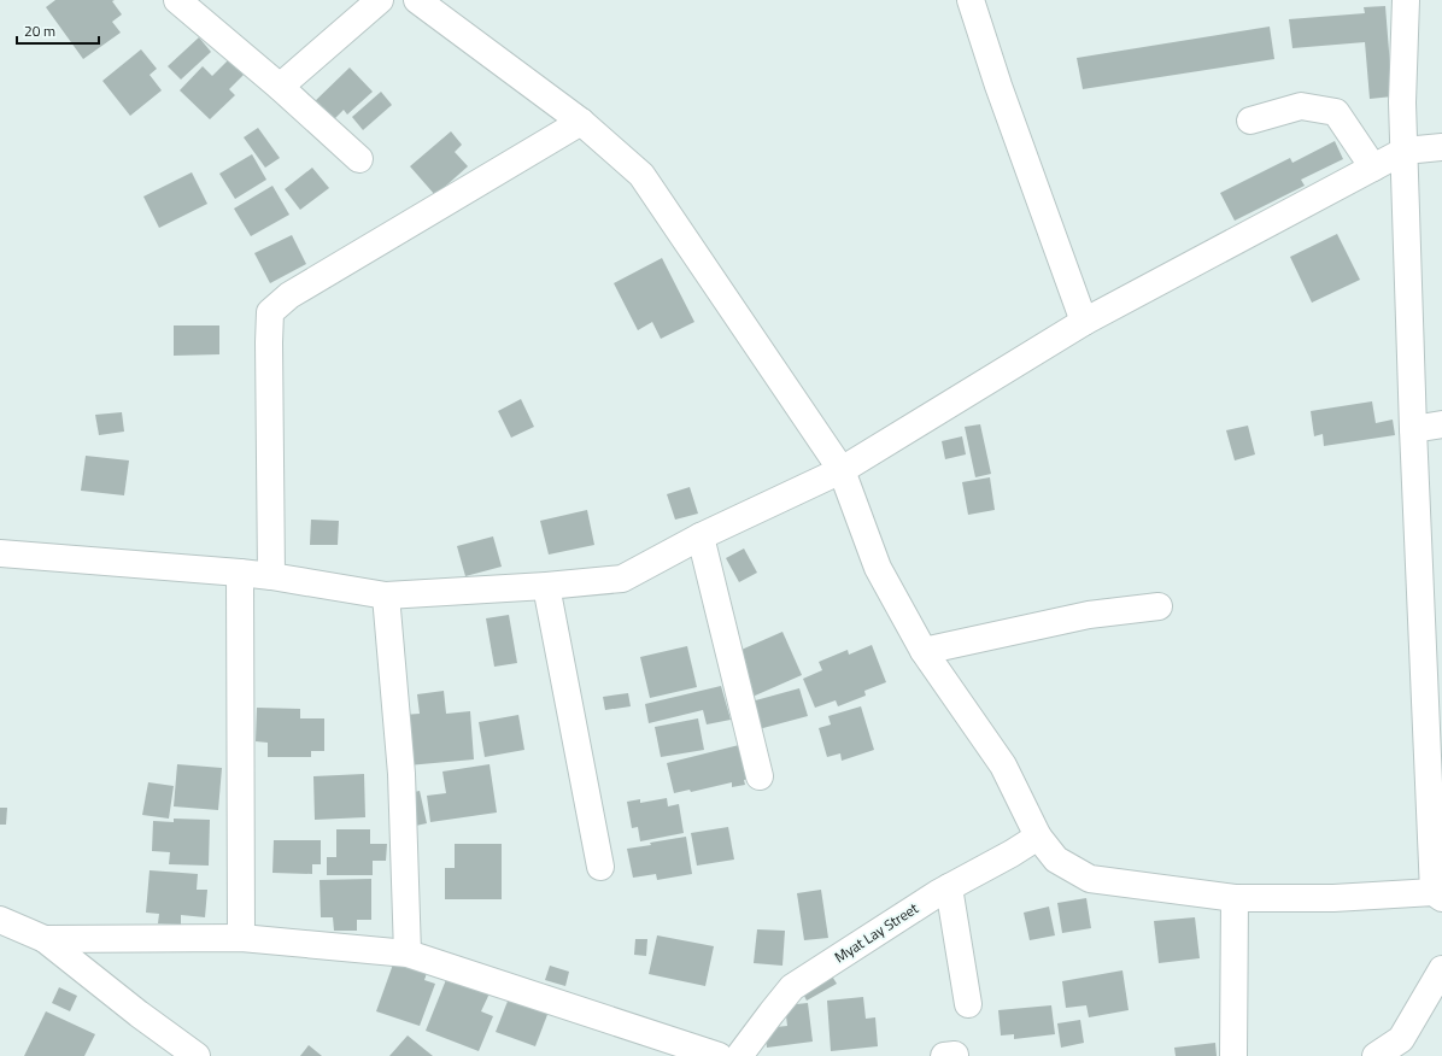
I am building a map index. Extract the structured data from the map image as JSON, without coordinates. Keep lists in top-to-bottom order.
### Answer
{
  "streets": {
    "street": ["Myat Lay Street"]
  },
  "scale_bar": "20 m"
}
